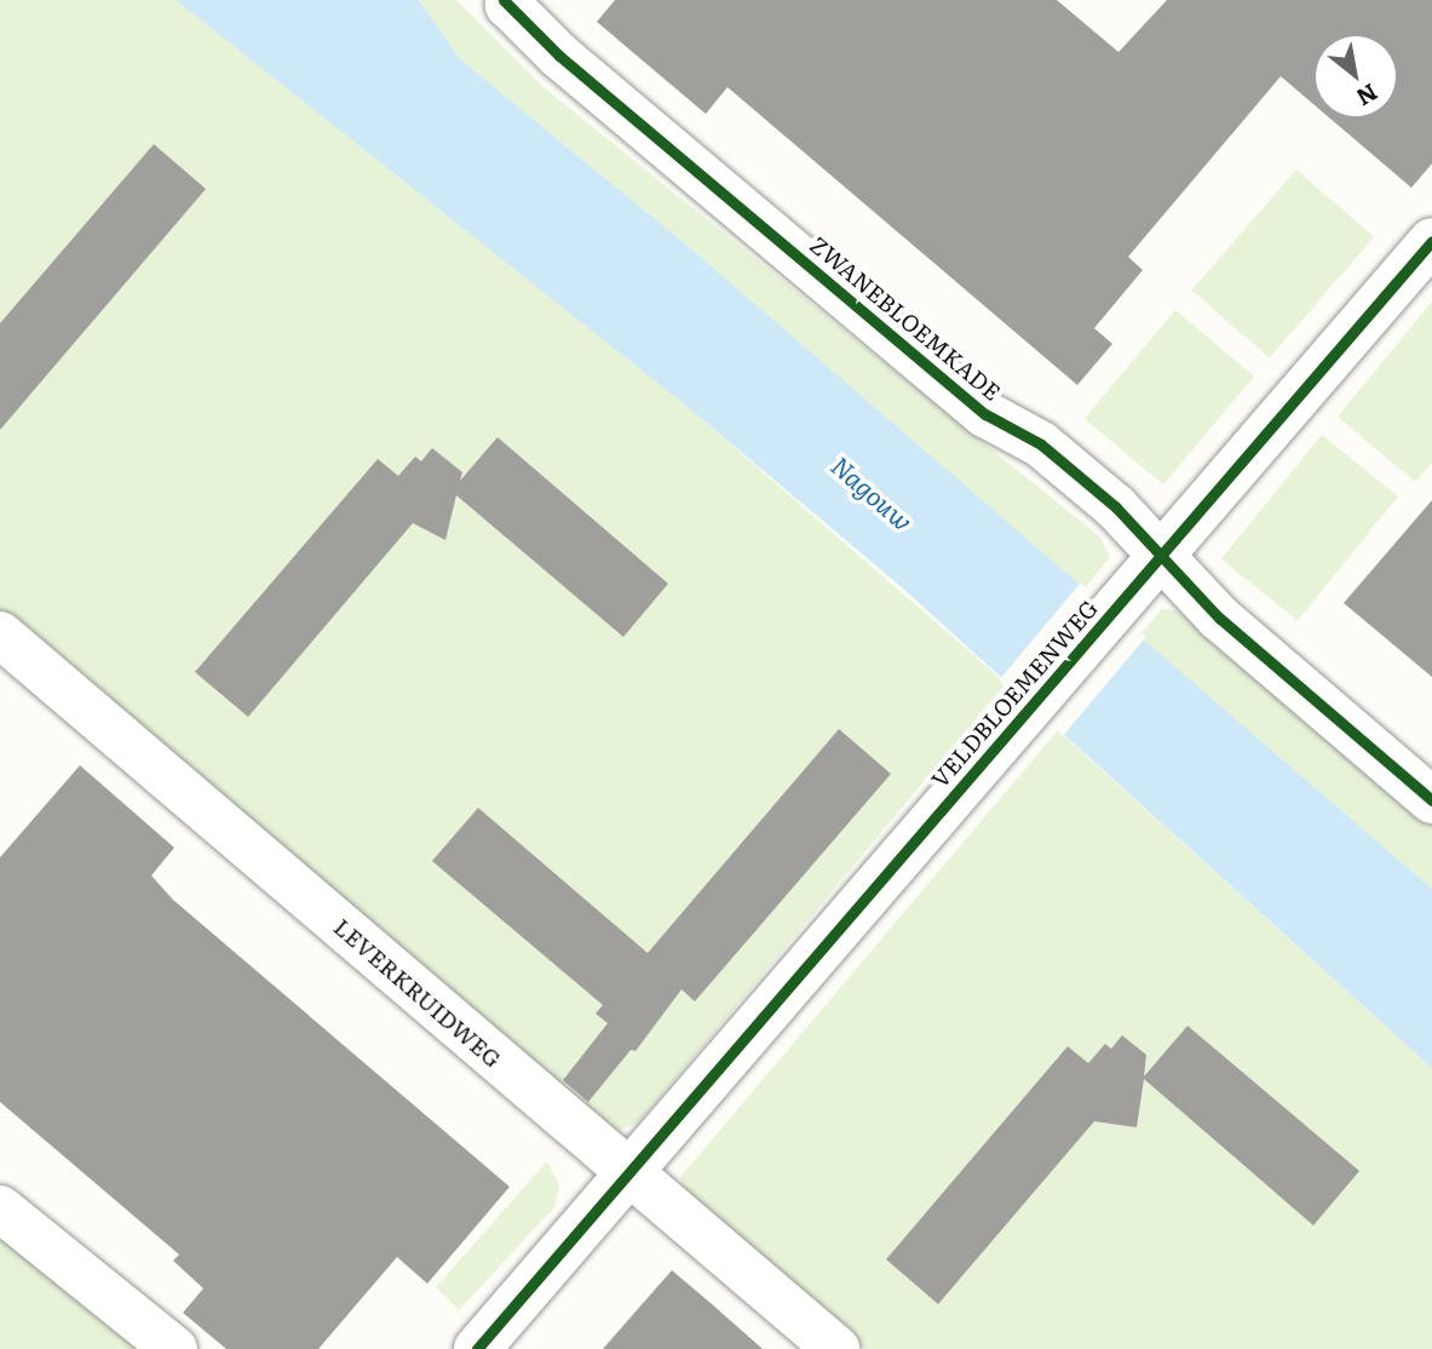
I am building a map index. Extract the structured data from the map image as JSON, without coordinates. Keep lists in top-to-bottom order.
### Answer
{
  "streets": {
    "street": ["ZWANEBLOEMKADE", "VELDBLOEMENWEG", "LEVERKRUIDWEG"]
  },
  "crossings": [
    ["ZWANEBLOEMKADE", "VELDBLOEMENWEG"],
    ["VELDBLOEMENWEG", "LEVERKRUIDWEG"]
  ],
  "water": ["Nagouw"],
  "north": "bottom right"
}
